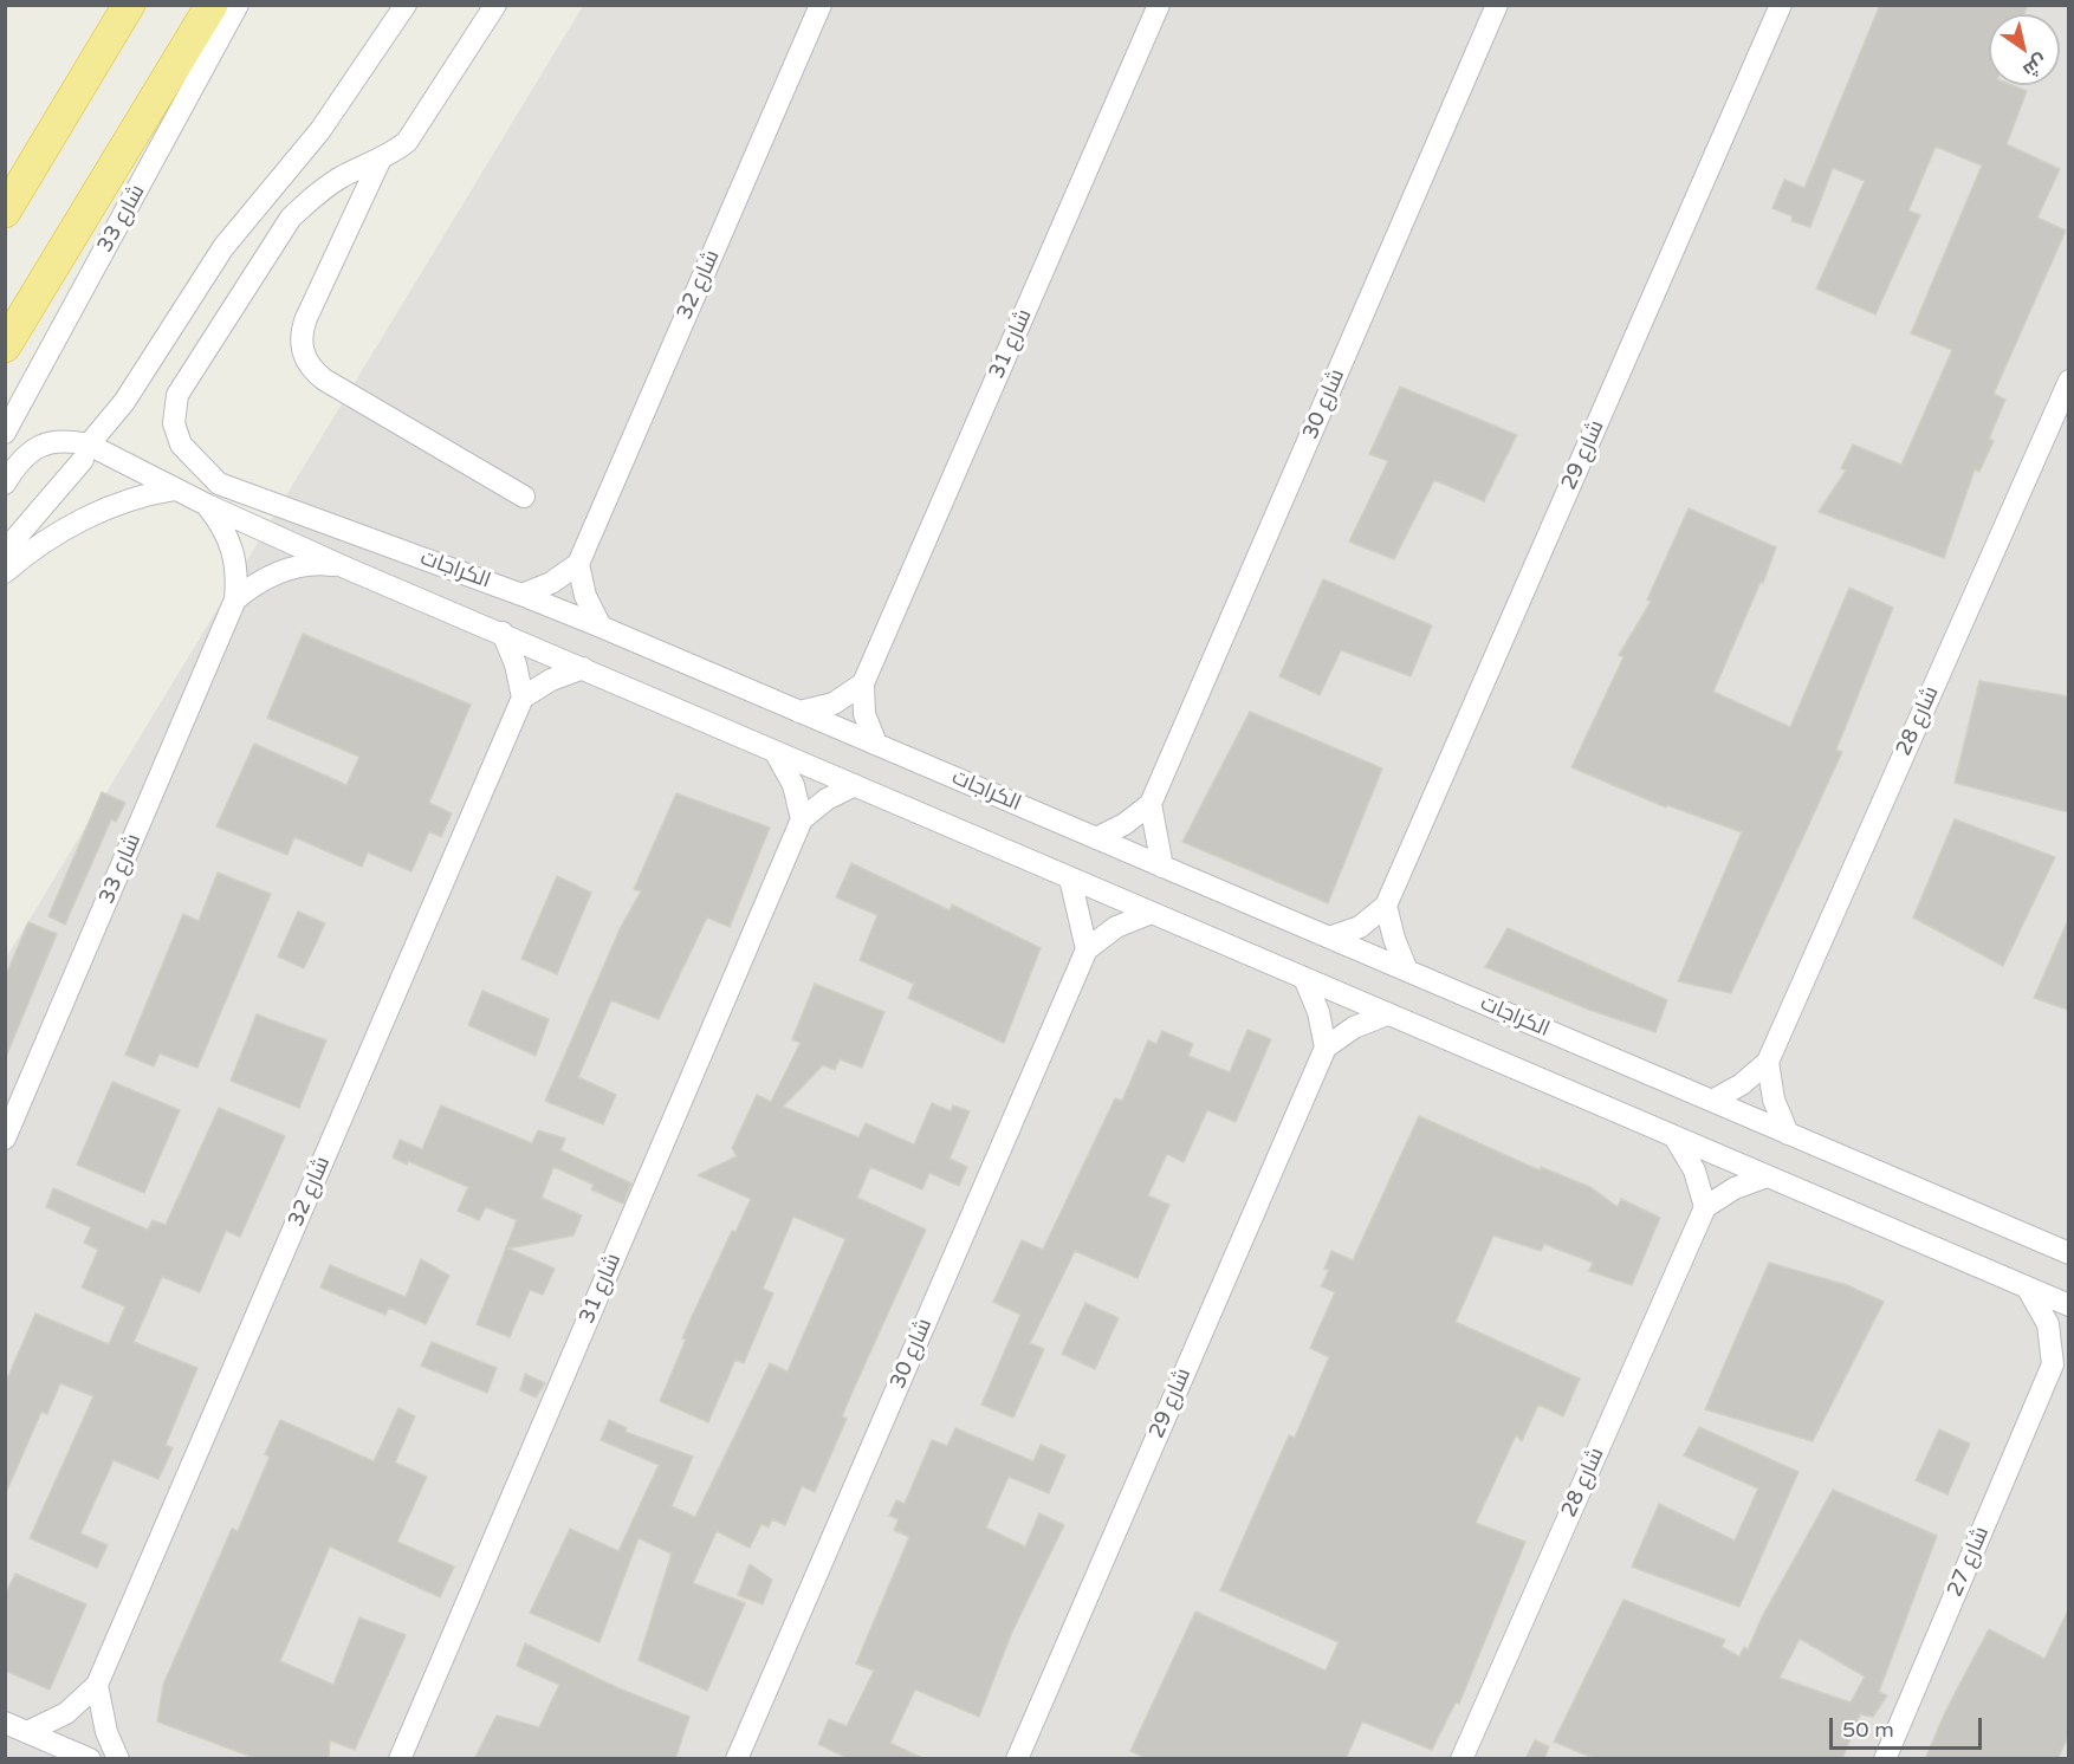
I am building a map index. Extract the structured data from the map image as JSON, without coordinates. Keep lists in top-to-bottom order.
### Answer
{
  "streets": {
    "highway": ["شارع 33"],
    "street": [
      "شارع 32",
      "شارع 31",
      "شارع 30",
      "شارع 29",
      "الكراجات",
      "شارع 28",
      "شارع 27"
    ]
  },
  "crossings": [
    ["شارع 33", "الكراجات"],
    ["شارع 31", "الكراجات"],
    ["شارع 30", "الكراجات"],
    ["شارع 29", "الكراجات"],
    ["الكراجات", "شارع 28"],
    ["الكراجات", "شارع 27"]
  ],
  "scale_bar": "50 m",
  "north": "bottom right"
}
